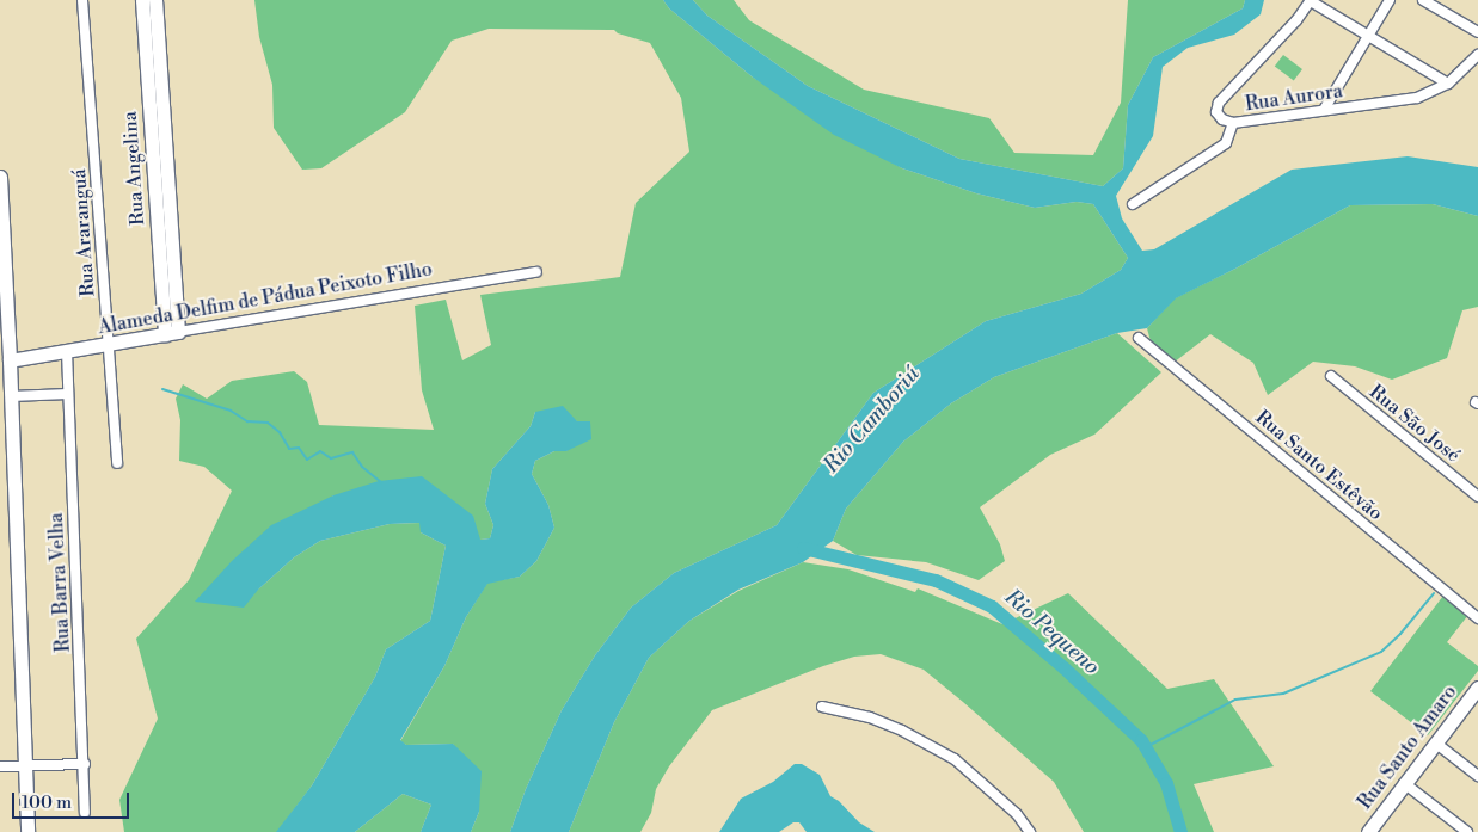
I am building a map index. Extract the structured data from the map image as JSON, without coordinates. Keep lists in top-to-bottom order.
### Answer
{
  "streets": {
    "street": [
      "Rua Aurora",
      "Rua Angelina",
      "Rua Araranguá",
      "Alameda Delfim de Pádua Peixoto Filho",
      "Rua São José",
      "Rua Santo Estêvão",
      "Rua Barra Velha",
      "Rua Santo Amaro"
    ]
  },
  "crossings": [
    ["Rua Angelina", "Alameda Delfim de Pádua Peixoto Filho"],
    ["Rua Araranguá", "Alameda Delfim de Pádua Peixoto Filho"],
    ["Alameda Delfim de Pádua Peixoto Filho", "Rua Barra Velha"]
  ],
  "water": ["Rio Camboriú", "Rio Pequeno"],
  "scale_bar": "100 m"
}
